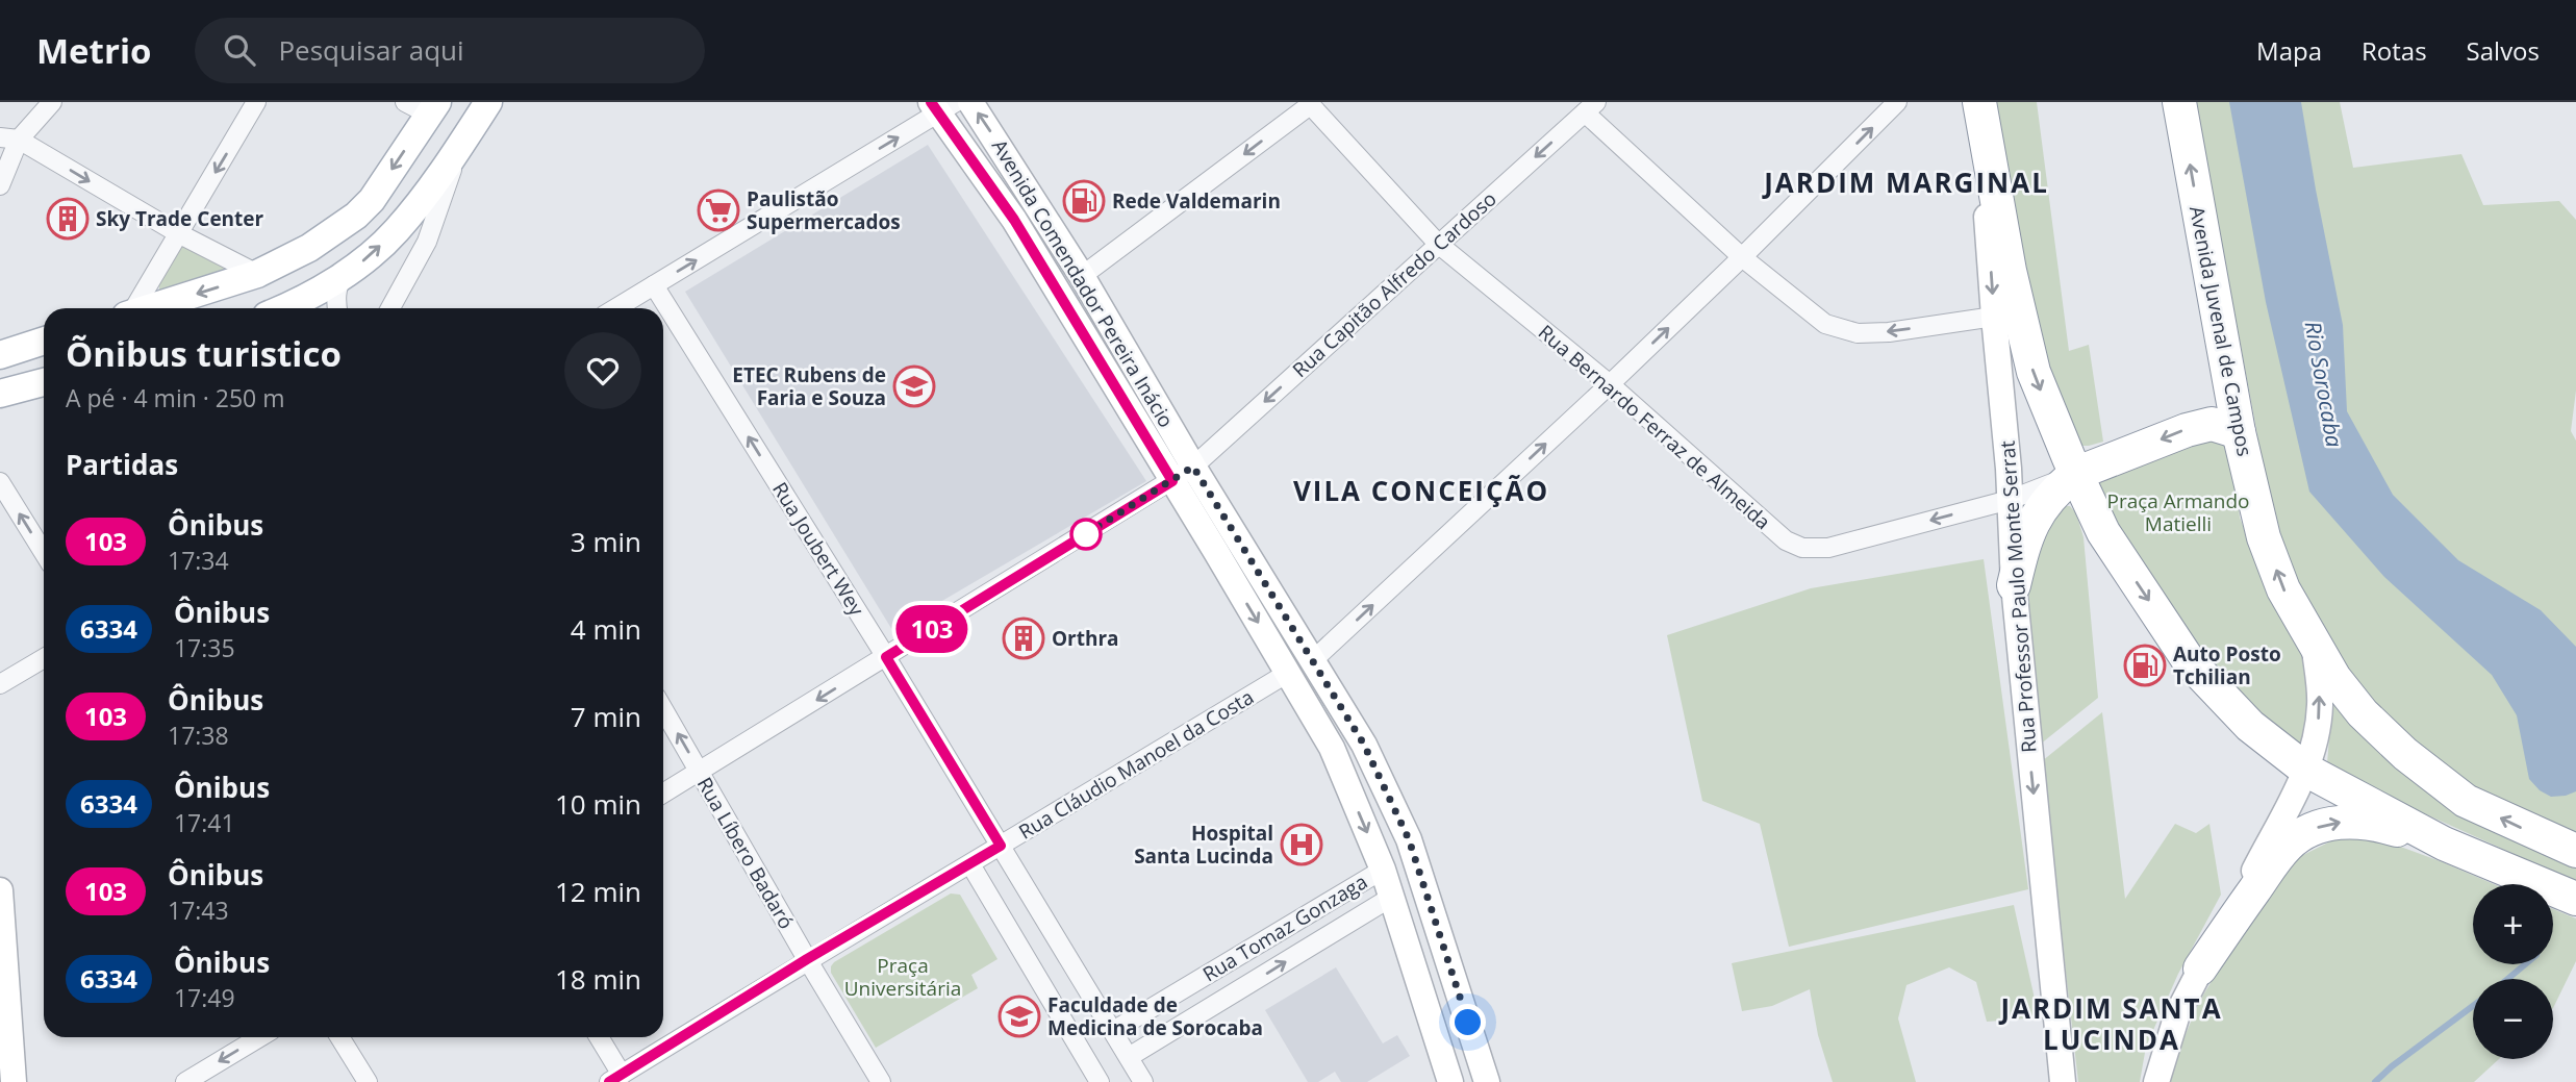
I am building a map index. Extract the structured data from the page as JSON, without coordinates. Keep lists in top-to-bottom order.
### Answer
{
  "streets": {
    "highway": ["Avenida Juvenal de Campos"],
    "main road": ["Avenida Comendador Pereira Inácio", "Rua Professor Paulo Monte Serrat"],
    "street": [
      "Rua Capitão Alfredo Cardoso",
      "Rua Bernardo Ferraz de Almeida",
      "Rua Joubert Wey",
      "Rua Cláudio Manoel da Costa",
      "Rua Líbero Badaró",
      "Rua Tomaz Gonzaga"
    ]
  },
  "crossings": [
    ["Avenida Comendador Pereira Inácio", "Rua Capitão Alfredo Cardoso"],
    ["Avenida Comendador Pereira Inácio", "Rua Cláudio Manoel da Costa"],
    ["Avenida Comendador Pereira Inácio", "Rua Tomaz Gonzaga"],
    ["Rua Capitão Alfredo Cardoso", "Rua Bernardo Ferraz de Almeida"],
    ["Rua Capitão Alfredo Cardoso", "Rua Joubert Wey"],
    ["Rua Capitão Alfredo Cardoso", "Rua Líbero Badaró"],
    ["Rua Bernardo Ferraz de Almeida", "Rua Professor Paulo Monte Serrat"],
    ["Rua Joubert Wey", "Rua Cláudio Manoel da Costa"],
    ["Rua Joubert Wey", "Rua Tomaz Gonzaga"],
    ["Rua Cláudio Manoel da Costa", "Rua Líbero Badaró"]
  ],
  "one_way": [
    "Rua Capitão Alfredo Cardoso",
    "Rua Bernardo Ferraz de Almeida",
    "Rua Joubert Wey",
    "Rua Professor Paulo Monte Serrat"
  ],
  "districts": ["JARDIM MARGINAL", "VILA CONCEIÇÃO", "JARDIM SANTA LUCINDA"],
  "water": ["Rio Sorocaba"],
  "parks": ["Praça Armando Matielli", "Praça Universitária"],
  "places": {
    "fuel station": ["Rede Valdemarin", "Auto Posto Tchilian"],
    "supermarket": ["Paulistão Supermercados"],
    "building": ["Sky Trade Center", "Orthra"],
    "school or university": ["ETEC Rubens de Faria e Souza", "Faculdade de Medicina de Sorocaba"],
    "hospital": ["Hospital Santa Lucinda"]
  },
  "lines": ["bus line 103"],
  "page": {
    "header": "Metrio",
    "search": "Pesquisar aqui",
    "nav": ["Mapa", "Rotas", "Salvos"],
    "on_map": "103",
    "heading": [
      ["Õnibus turistico", "A pé · 4 min · 250 m"],
      "Partidas"
    ],
    "list": [
      {
        "mark": "103",
        "name": "Ônibus",
        "note": "17:34",
        "value": "3 min"
      },
      {
        "mark": "6334",
        "name": "Ônibus",
        "note": "17:35",
        "value": "4 min"
      },
      {
        "mark": "103",
        "name": "Ônibus",
        "note": "17:38",
        "value": "7 min"
      },
      {
        "mark": "6334",
        "name": "Ônibus",
        "note": "17:41",
        "value": "10 min"
      },
      {
        "mark": "103",
        "name": "Ônibus",
        "note": "17:43",
        "value": "12 min"
      },
      {
        "mark": "6334",
        "name": "Ônibus",
        "note": "17:49",
        "value": "18 min"
      }
    ],
    "map_buttons": ["+", "−"]
  }
}
